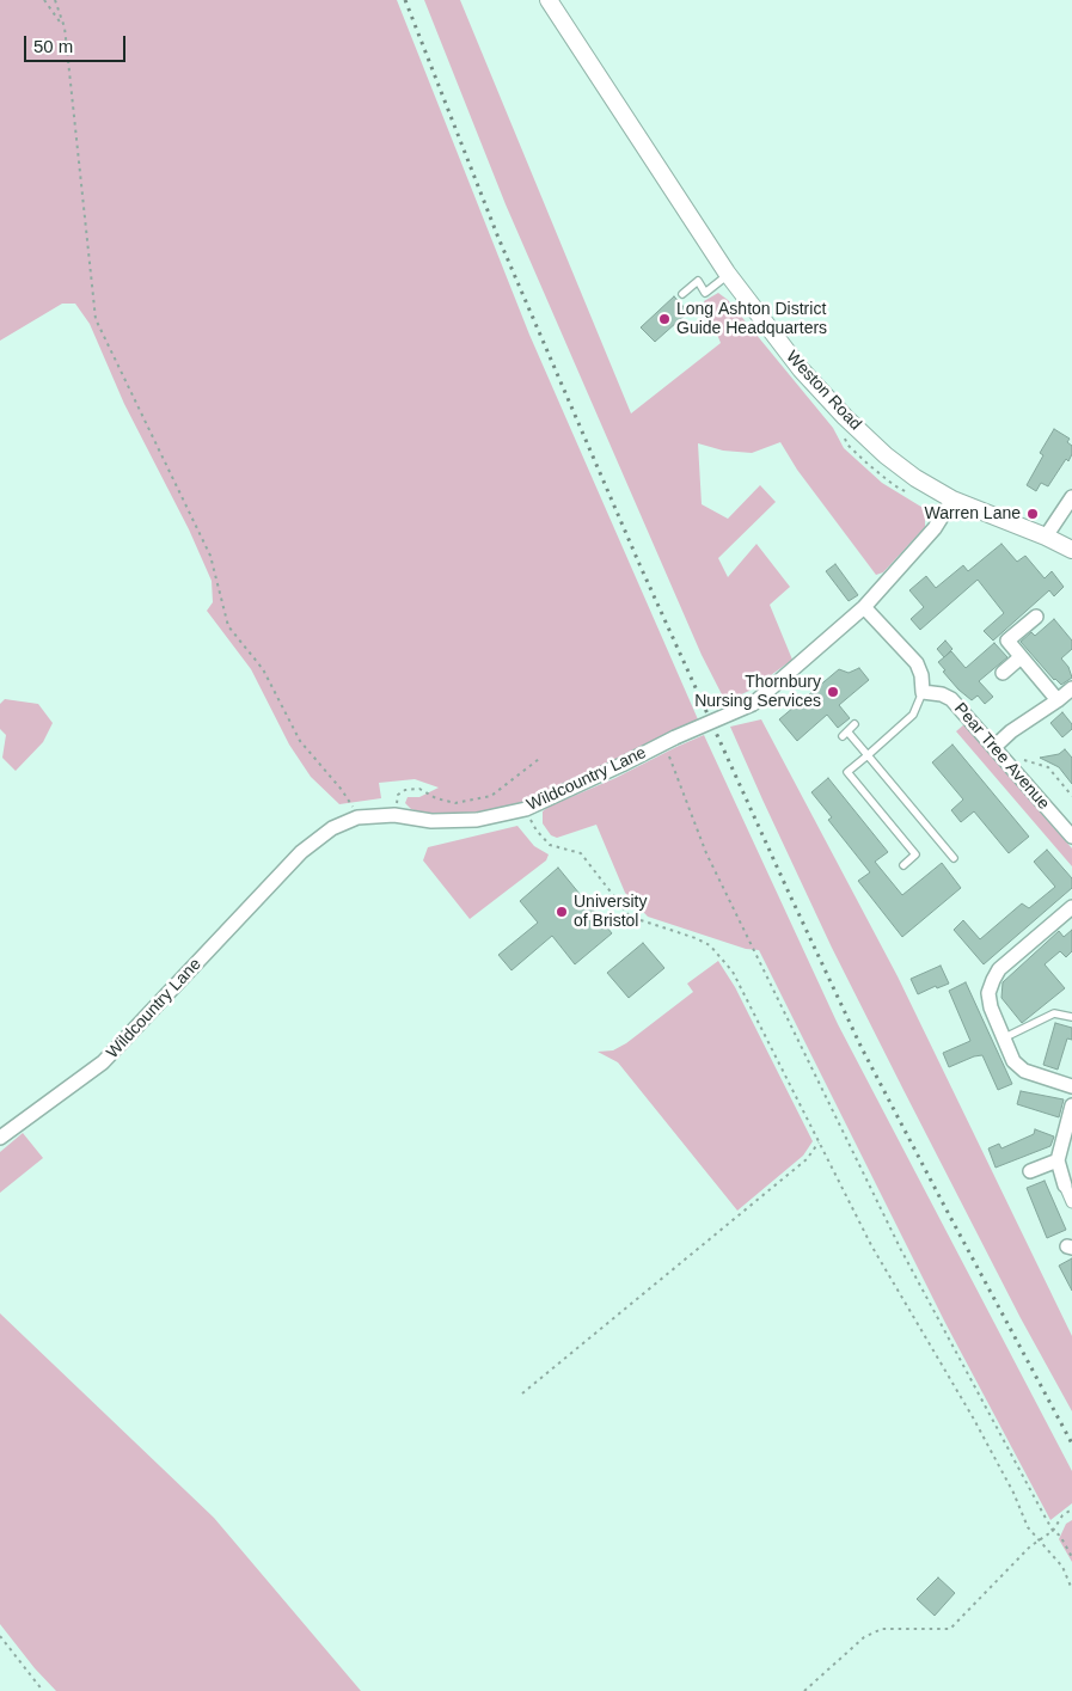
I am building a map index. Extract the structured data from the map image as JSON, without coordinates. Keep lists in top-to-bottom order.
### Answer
{
  "streets": {
    "street": ["Weston Road", "Pear Tree Avenue", "Wildcountry Lane"]
  },
  "crossings": [
    ["Weston Road", "Wildcountry Lane"]
  ],
  "places": [
    "Long Ashton District Guide Headquarters",
    "Warren Lane",
    "Thornbury Nursing Services",
    "University of Bristol"
  ],
  "scale_bar": "50 m"
}
